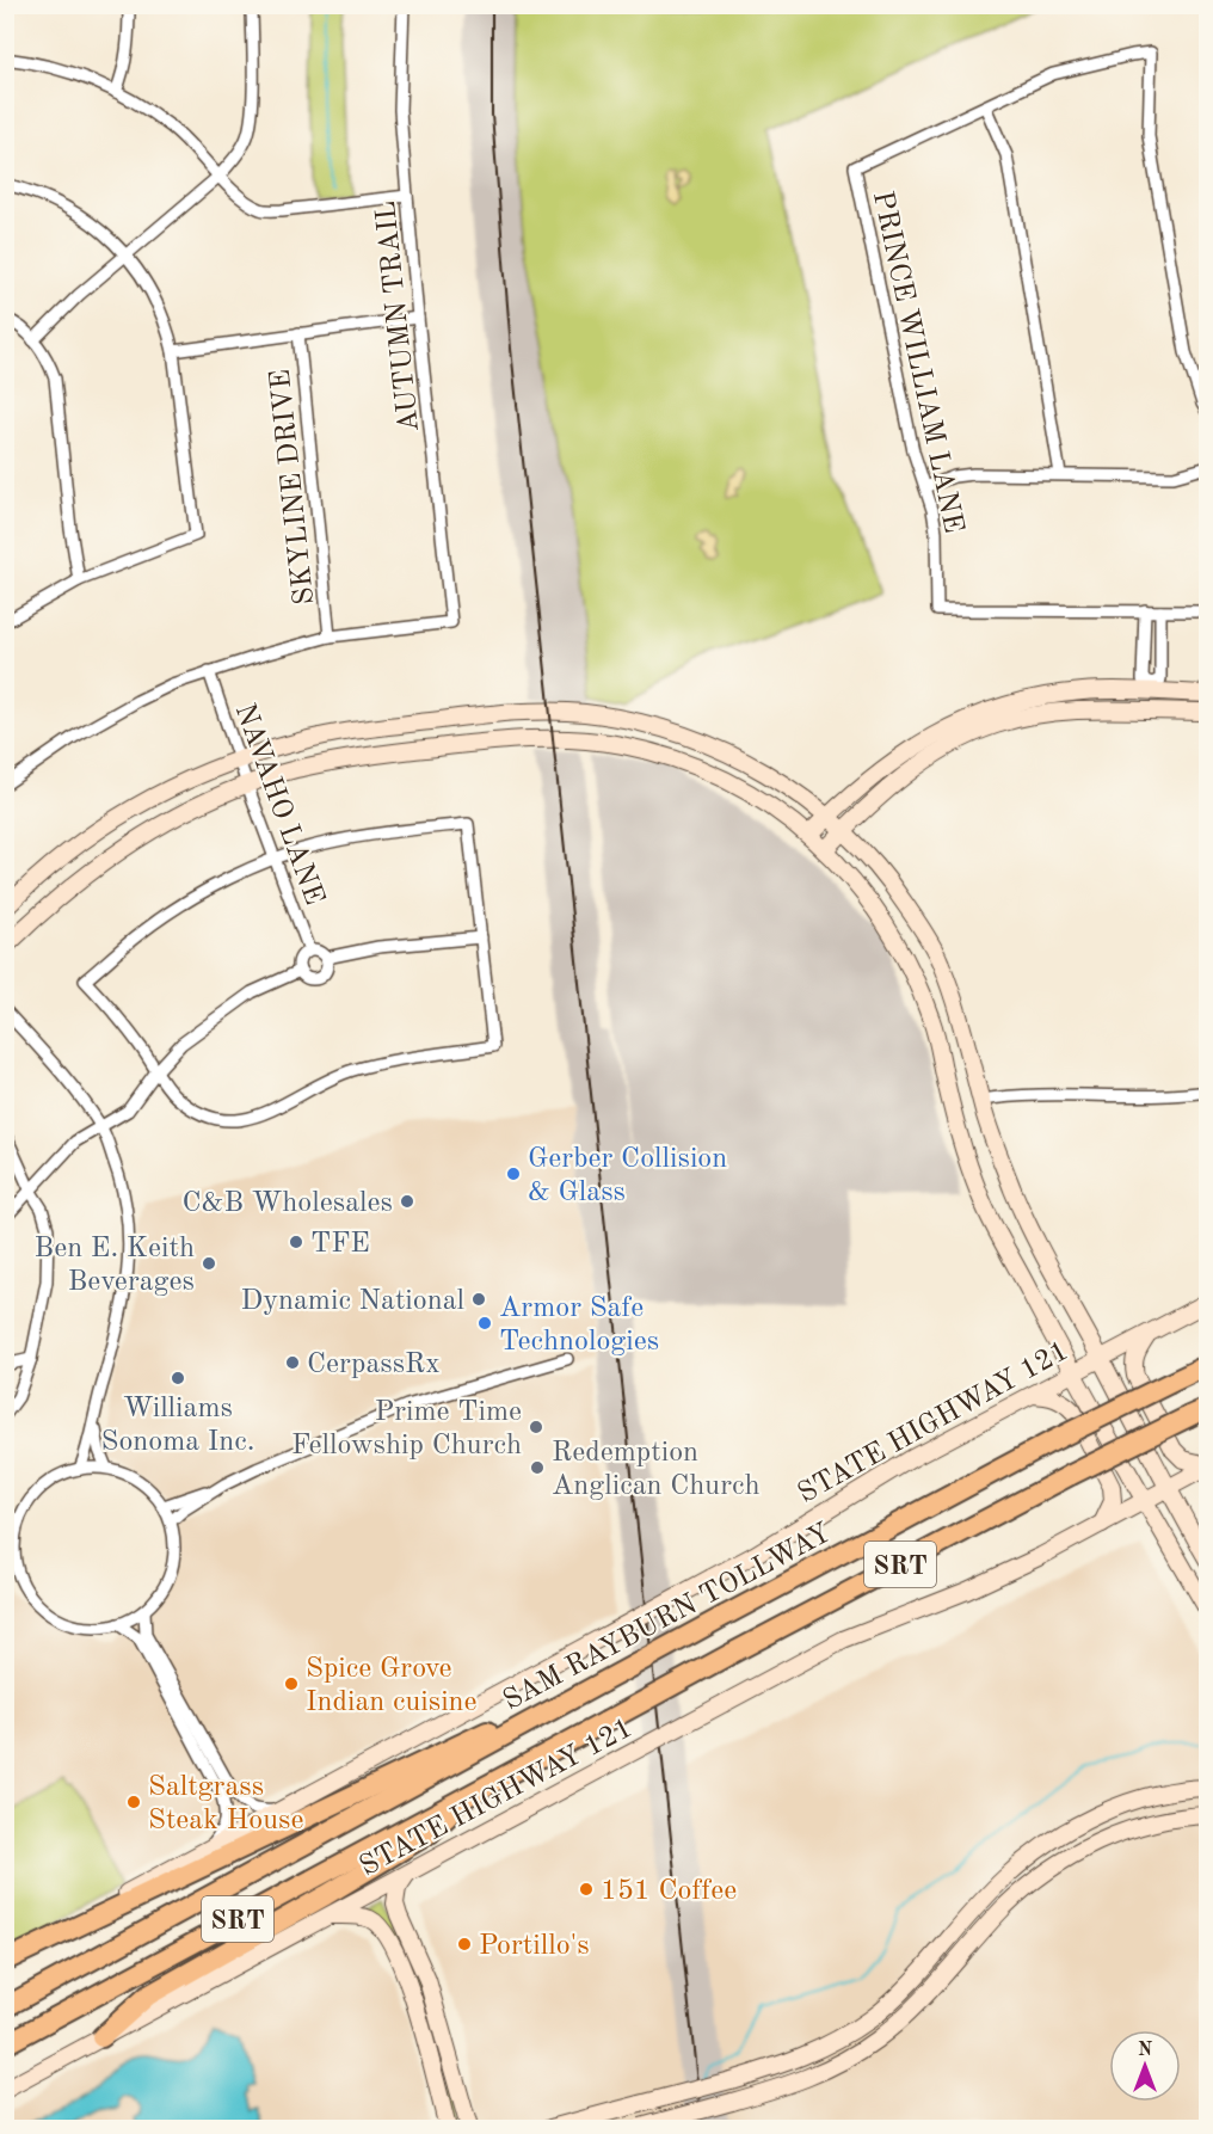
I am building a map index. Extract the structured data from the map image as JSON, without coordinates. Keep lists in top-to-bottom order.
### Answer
{
  "streets": {
    "highway": ["SRT", "SAM RAYBURN TOLLWAY"],
    "main road": ["STATE HIGHWAY 121"],
    "street": [
      "AUTUMN TRAIL",
      "PRINCE WILLIAM LANE",
      "SKYLINE DRIVE",
      "NAVAHO LANE"
    ]
  },
  "crossings": [
    ["AUTUMN TRAIL", "SKYLINE DRIVE"]
  ],
  "places": [
    "Gerber Collision & Glass",
    "C&B Wholesales",
    "TFE",
    "Ben E. Keith Beverages",
    "Dynamic National",
    "Armor Safe Technologies",
    "CerpassRx",
    "Williams Sonoma Inc.",
    "Prime Time Fellowship Church",
    "Redemption Anglican Church",
    "Spice Grove Indian cuisine",
    "Saltgrass Steak House",
    "151 Coffee",
    "Portillo's"
  ],
  "north": "top"
}
